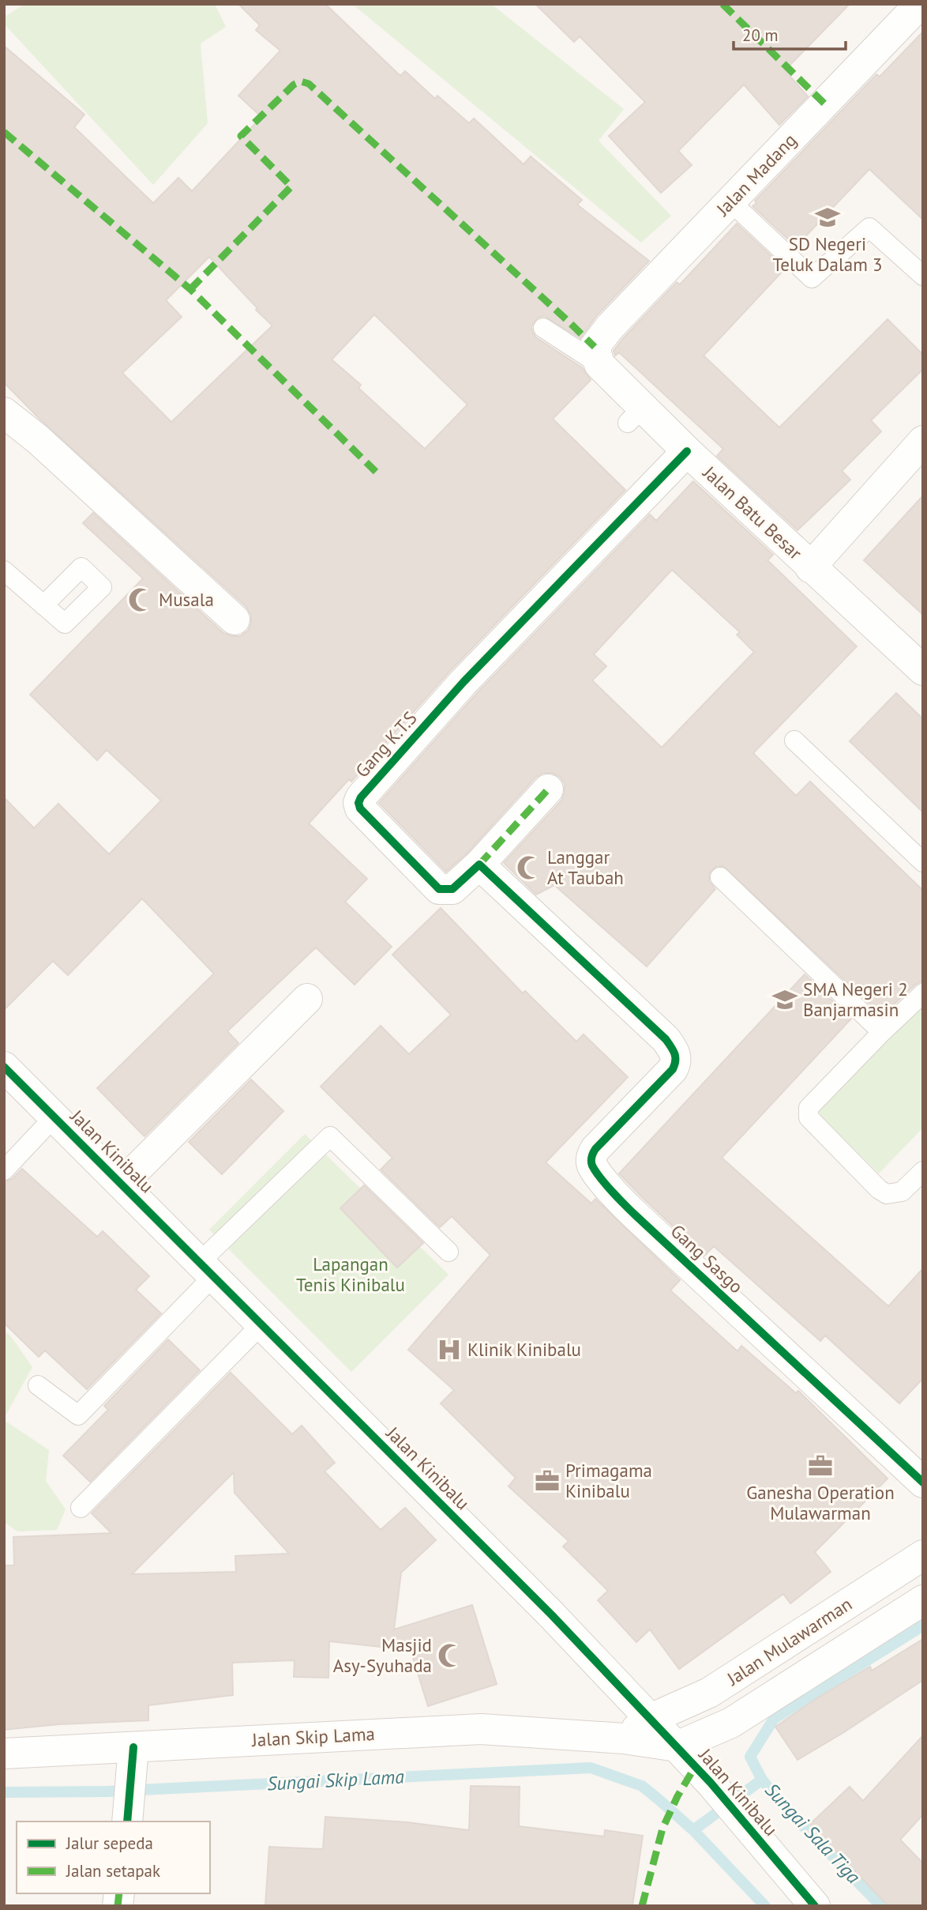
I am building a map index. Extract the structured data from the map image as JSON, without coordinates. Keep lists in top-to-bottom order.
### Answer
{
  "streets": {
    "street": [
      "Jalan Madang",
      "Jalan Batu Besar",
      "Gang K.T.S",
      "Jalan Kinibalu",
      "Gang Sasgo",
      "Jalan Mulawarman",
      "Jalan Skip Lama"
    ]
  },
  "crossings": [
    ["Jalan Madang", "Jalan Batu Besar"],
    ["Jalan Batu Besar", "Gang K.T.S"],
    ["Gang K.T.S", "Gang Sasgo"],
    ["Jalan Kinibalu", "Jalan Mulawarman"],
    ["Jalan Kinibalu", "Jalan Skip Lama"],
    ["Jalan Mulawarman", "Jalan Skip Lama"]
  ],
  "water": ["Sungai Skip Lama", "Sungai Sala Tiga"],
  "parks": ["Lapangan Tenis Kinibalu"],
  "places": {
    "school or university": ["SD Negeri Teluk Dalam 3", "SMA Negeri 2 Banjarmasin"],
    "mosque": ["Musala", "Langgar At Taubah", "Masjid Asy-Syuhada"],
    "hospital": ["Klinik Kinibalu"],
    "office": ["Ganesha Operation Mulawarman", "Primagama Kinibalu"]
  },
  "legend": ["Jalur sepeda", "Jalan setapak"],
  "scale_bar": "20 m"
}
